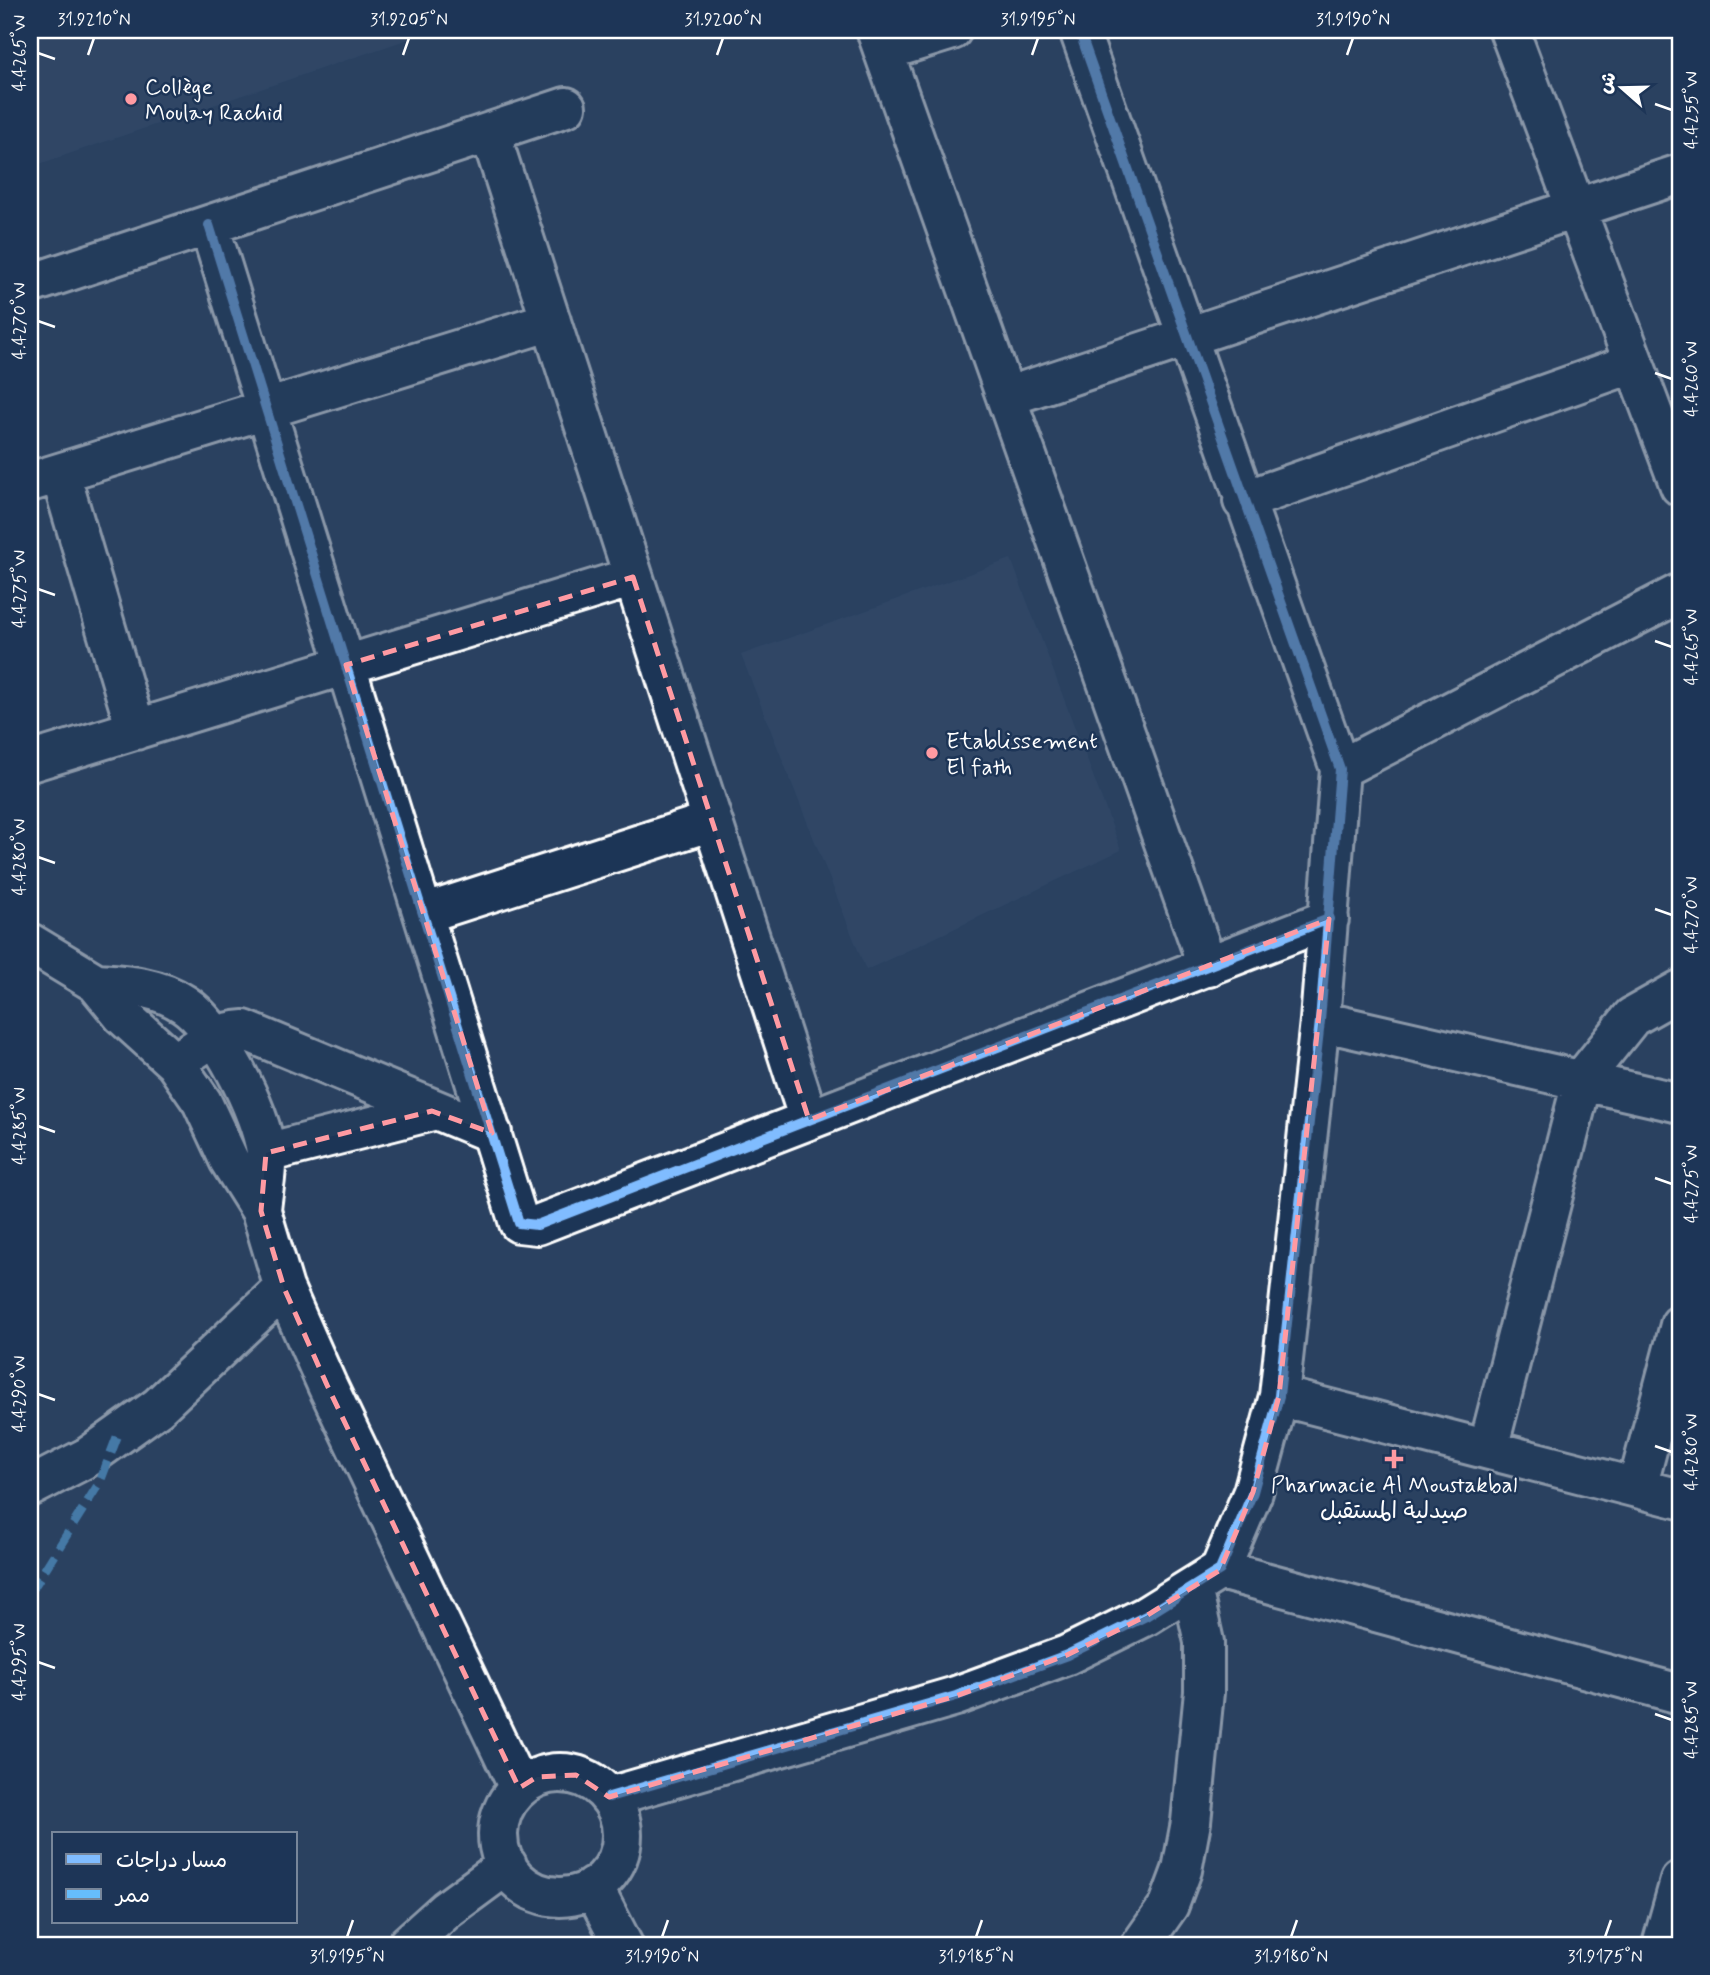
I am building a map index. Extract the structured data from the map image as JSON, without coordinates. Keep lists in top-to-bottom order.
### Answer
{
  "places": {
    "other": ["Collège Moulay Rachid", "Etablissement El fath"],
    "health": ["Pharmacie Al Moustakbal صيدلية المستقبل"]
  },
  "legend": ["مسار دراجات", "ممر"],
  "north": "left",
  "coordinates": [
    "31.9210°N",
    "31.9205°N",
    "31.9200°N",
    "31.9195°N",
    "31.9190°N",
    "4.4265°W",
    "4.4255°W",
    "4.4270°W",
    "4.4260°W",
    "4.4275°W",
    "4.4280°W",
    "4.4285°W",
    "4.4290°W",
    "4.4295°W",
    "31.9185°N",
    "31.9180°N",
    "31.9175°N"
  ]
}
